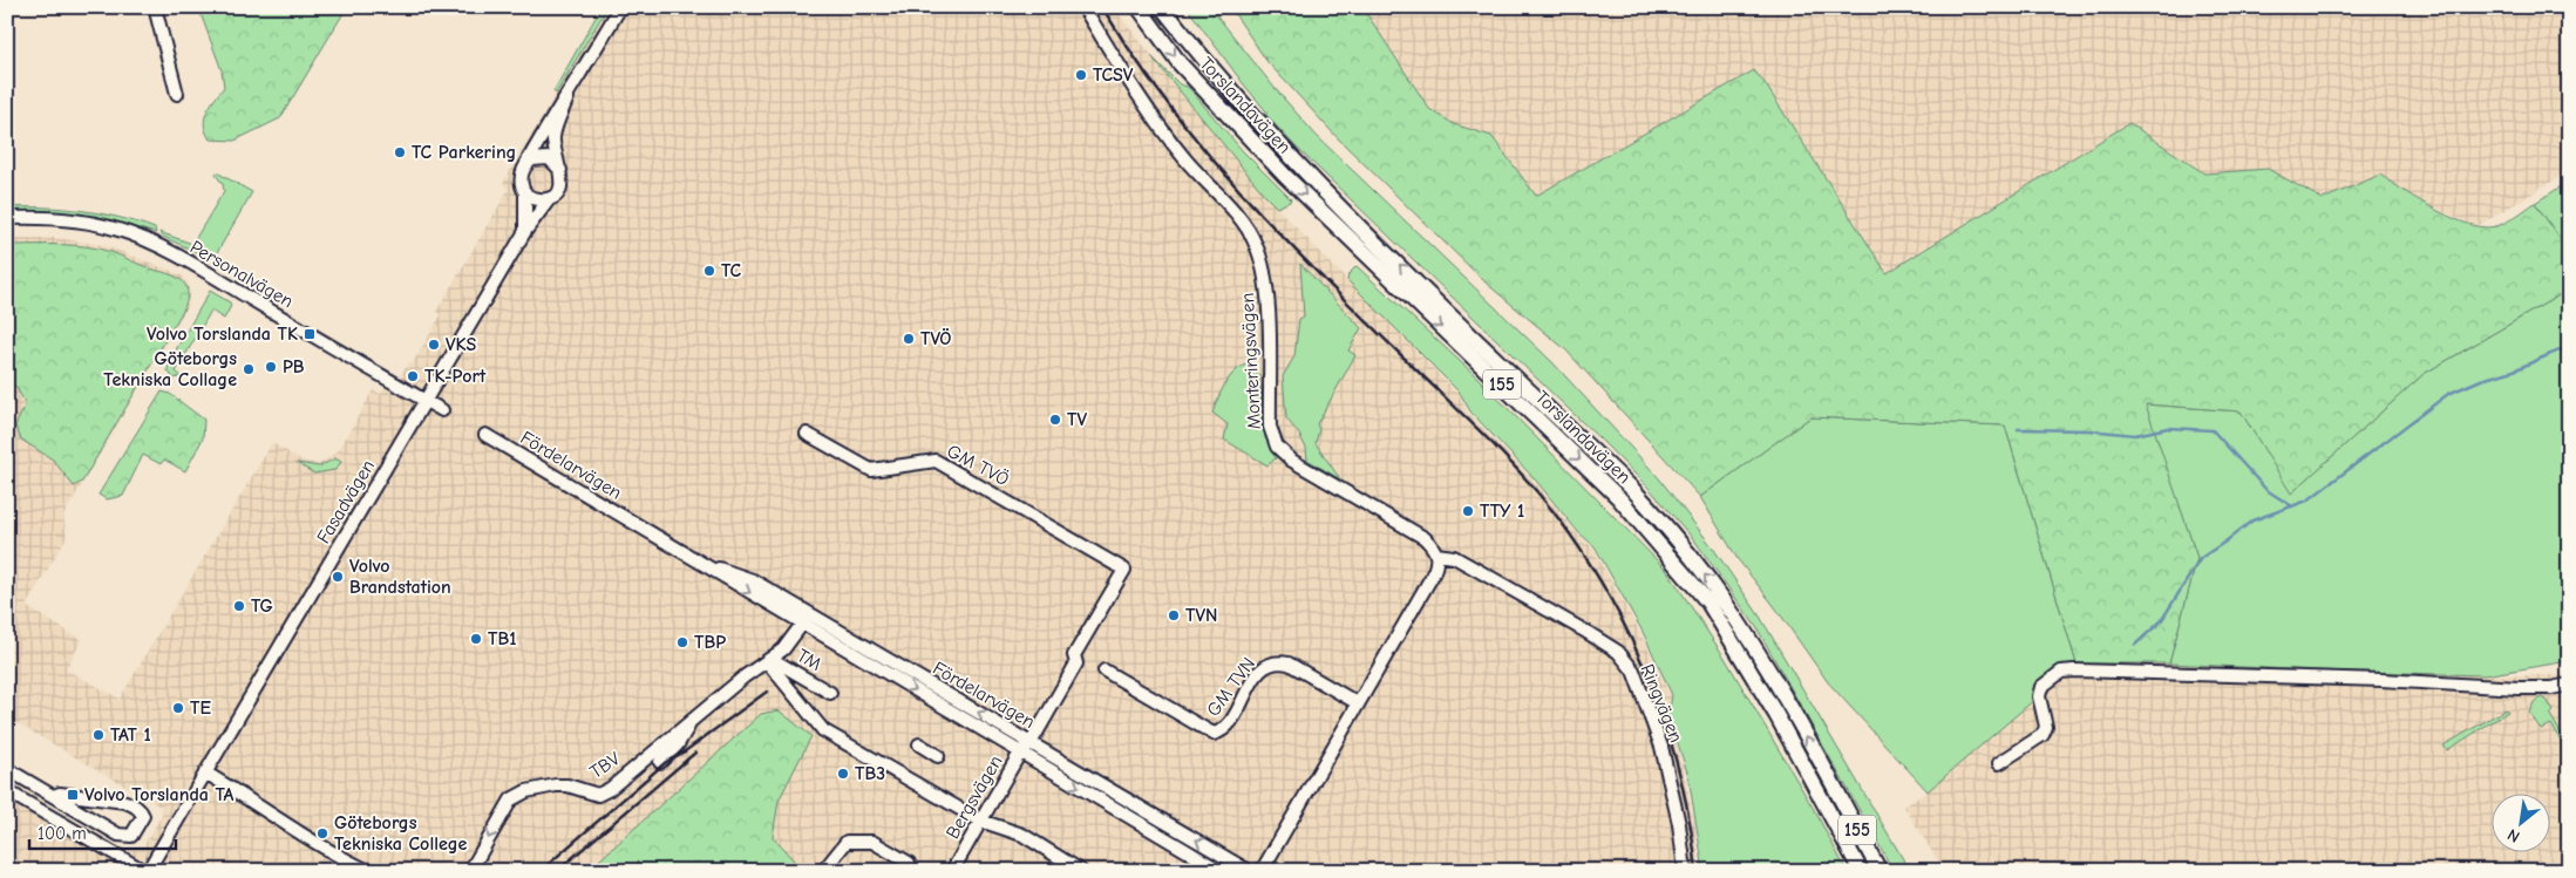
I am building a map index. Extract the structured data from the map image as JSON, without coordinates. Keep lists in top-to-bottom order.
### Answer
{
  "streets": {
    "main road": ["Torslandavägen", "155"],
    "street": [
      "Personalvägen",
      "Monteringsvägen",
      "Fördelarvägen",
      "GM TVÖ",
      "Fasadvägen",
      "TM",
      "GM TVN",
      "Ringvägen",
      "TBV",
      "Bergsvägen"
    ]
  },
  "crossings": [
    ["Personalvägen", "Fasadvägen"],
    ["Monteringsvägen", "Ringvägen"],
    ["Fördelarvägen", "GM TVÖ"],
    ["Fördelarvägen", "TBV"],
    ["Fördelarvägen", "Bergsvägen"],
    ["GM TVÖ", "Bergsvägen"],
    ["TM", "TBV"]
  ],
  "one_way": ["TBV"],
  "places": {
    "other": [
      "TCSV",
      "TC Parkering",
      "TC",
      "TVÖ",
      "VKS",
      "PB",
      "Göteborgs Tekniska Collage",
      "TK-Port",
      "TV",
      "TTY 1",
      "Volvo Brandstation",
      "TG",
      "TVN",
      "TB1",
      "TBP",
      "TE",
      "TAT 1",
      "TB3",
      "Göteborgs Tekniska College"
    ],
    "transit": ["Volvo Torslanda TK", "Volvo Torslanda TA"]
  },
  "scale_bar": "100 m",
  "north": "bottom left"
}
